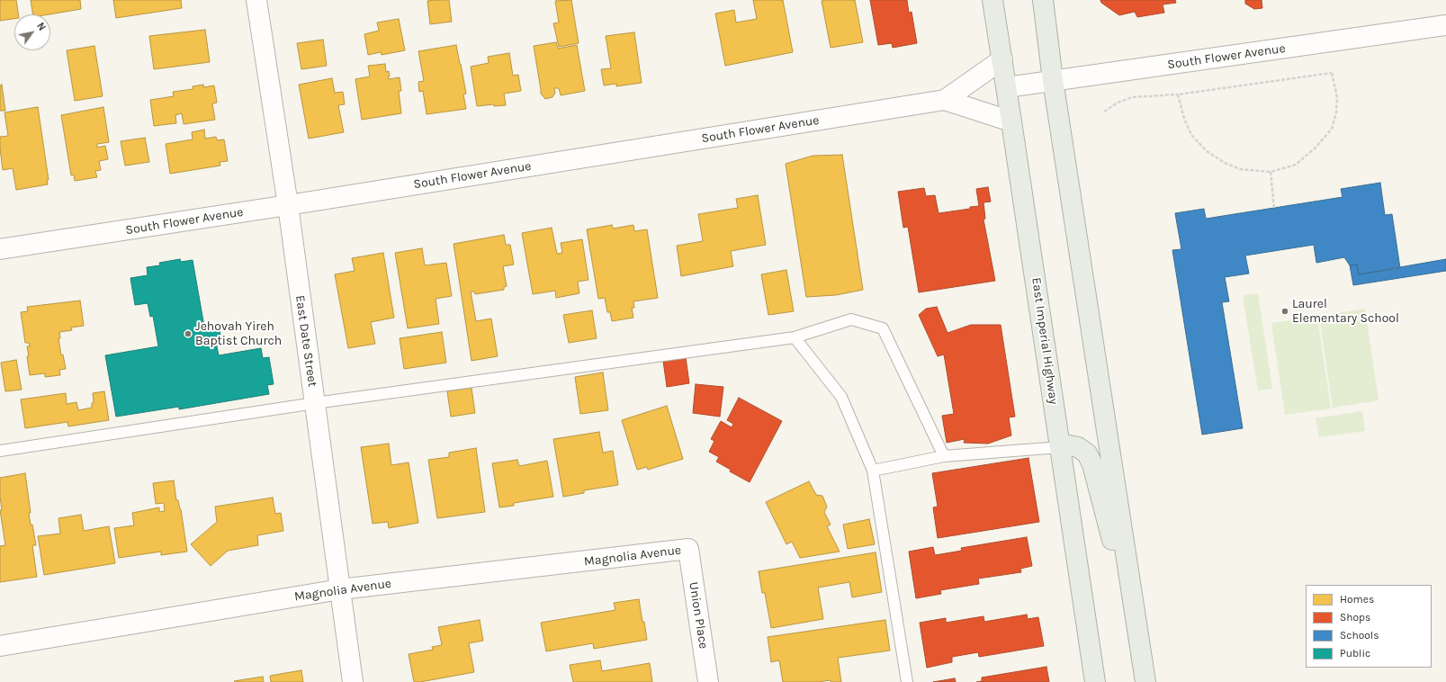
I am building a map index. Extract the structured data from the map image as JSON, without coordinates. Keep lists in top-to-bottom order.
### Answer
{
  "streets": {
    "main road": ["East Imperial Highway"],
    "street": [
      "South Flower Avenue",
      "East Date Street",
      "Magnolia Avenue",
      "Union Place"
    ]
  },
  "crossings": [
    ["South Flower Avenue", "East Date Street"],
    ["South Flower Avenue", "East Imperial Highway"],
    ["East Date Street", "Magnolia Avenue"],
    ["Magnolia Avenue", "Union Place"]
  ],
  "places": ["Laurel Elementary School", "Jehovah Yireh Baptist Church"],
  "legend": [
    "Homes",
    "Shops",
    "Schools",
    "Public"
  ],
  "north": "top right"
}
